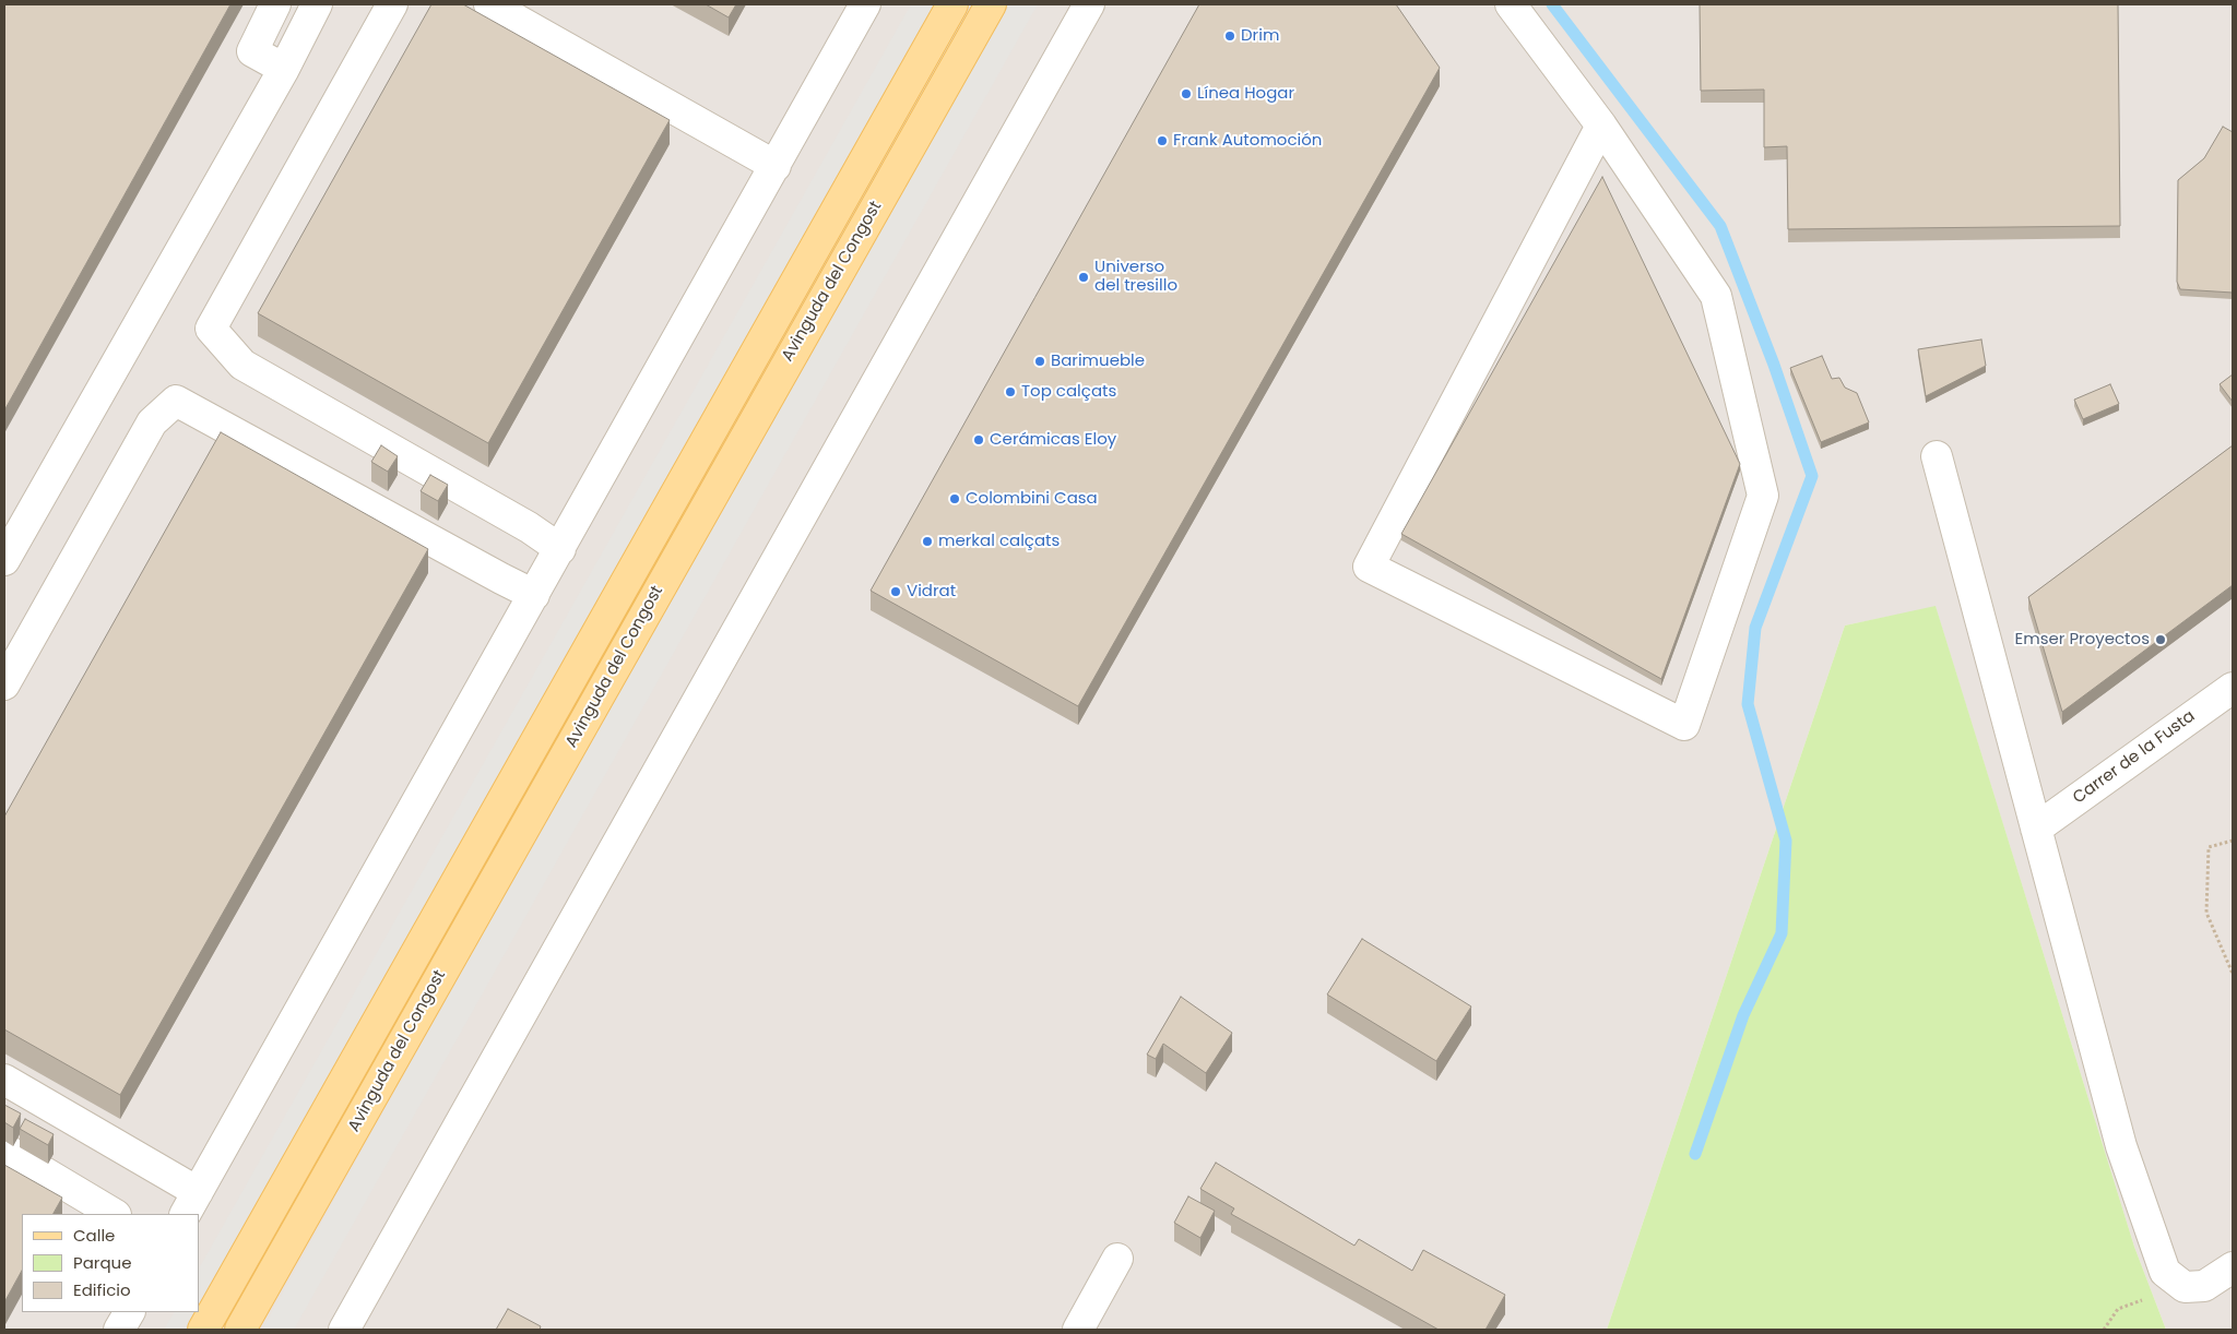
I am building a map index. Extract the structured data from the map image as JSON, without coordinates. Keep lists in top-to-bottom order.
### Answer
{
  "streets": {
    "main road": ["Avinguda del Congost"],
    "street": ["Carrer de la Fusta"]
  },
  "places": [
    "Drim",
    "Línea Hogar",
    "Frank Automoción",
    "Universo del tresillo",
    "Barimueble",
    "Top calçats",
    "Cerámicas Eloy",
    "Colombini Casa",
    "merkal calçats",
    "Vidrat",
    "Emser Proyectos"
  ],
  "legend": ["Calle", "Parque", "Edificio"]
}
